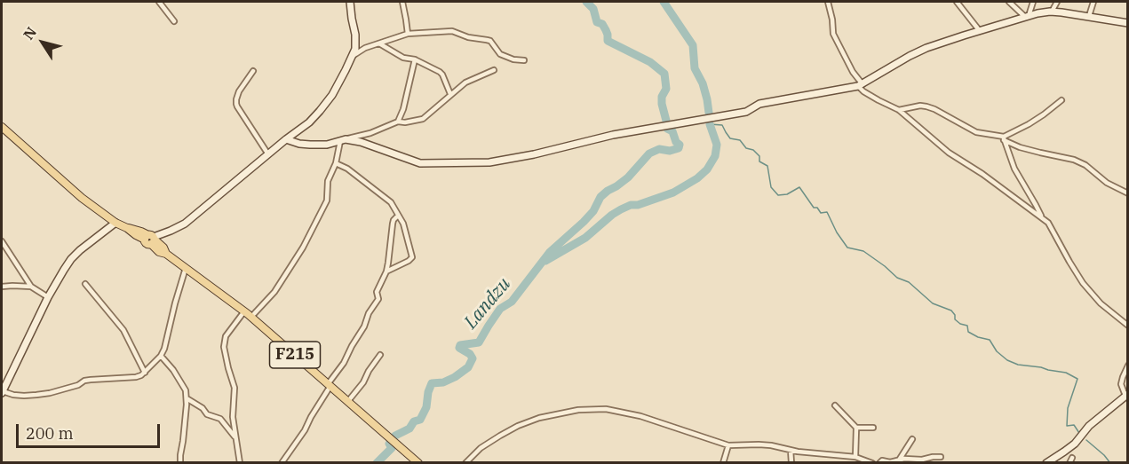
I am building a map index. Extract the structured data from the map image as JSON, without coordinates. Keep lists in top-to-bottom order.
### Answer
{
  "streets": {
    "main road": ["F215"]
  },
  "water": ["Landzu"],
  "scale_bar": "200 m",
  "north": "top left"
}
